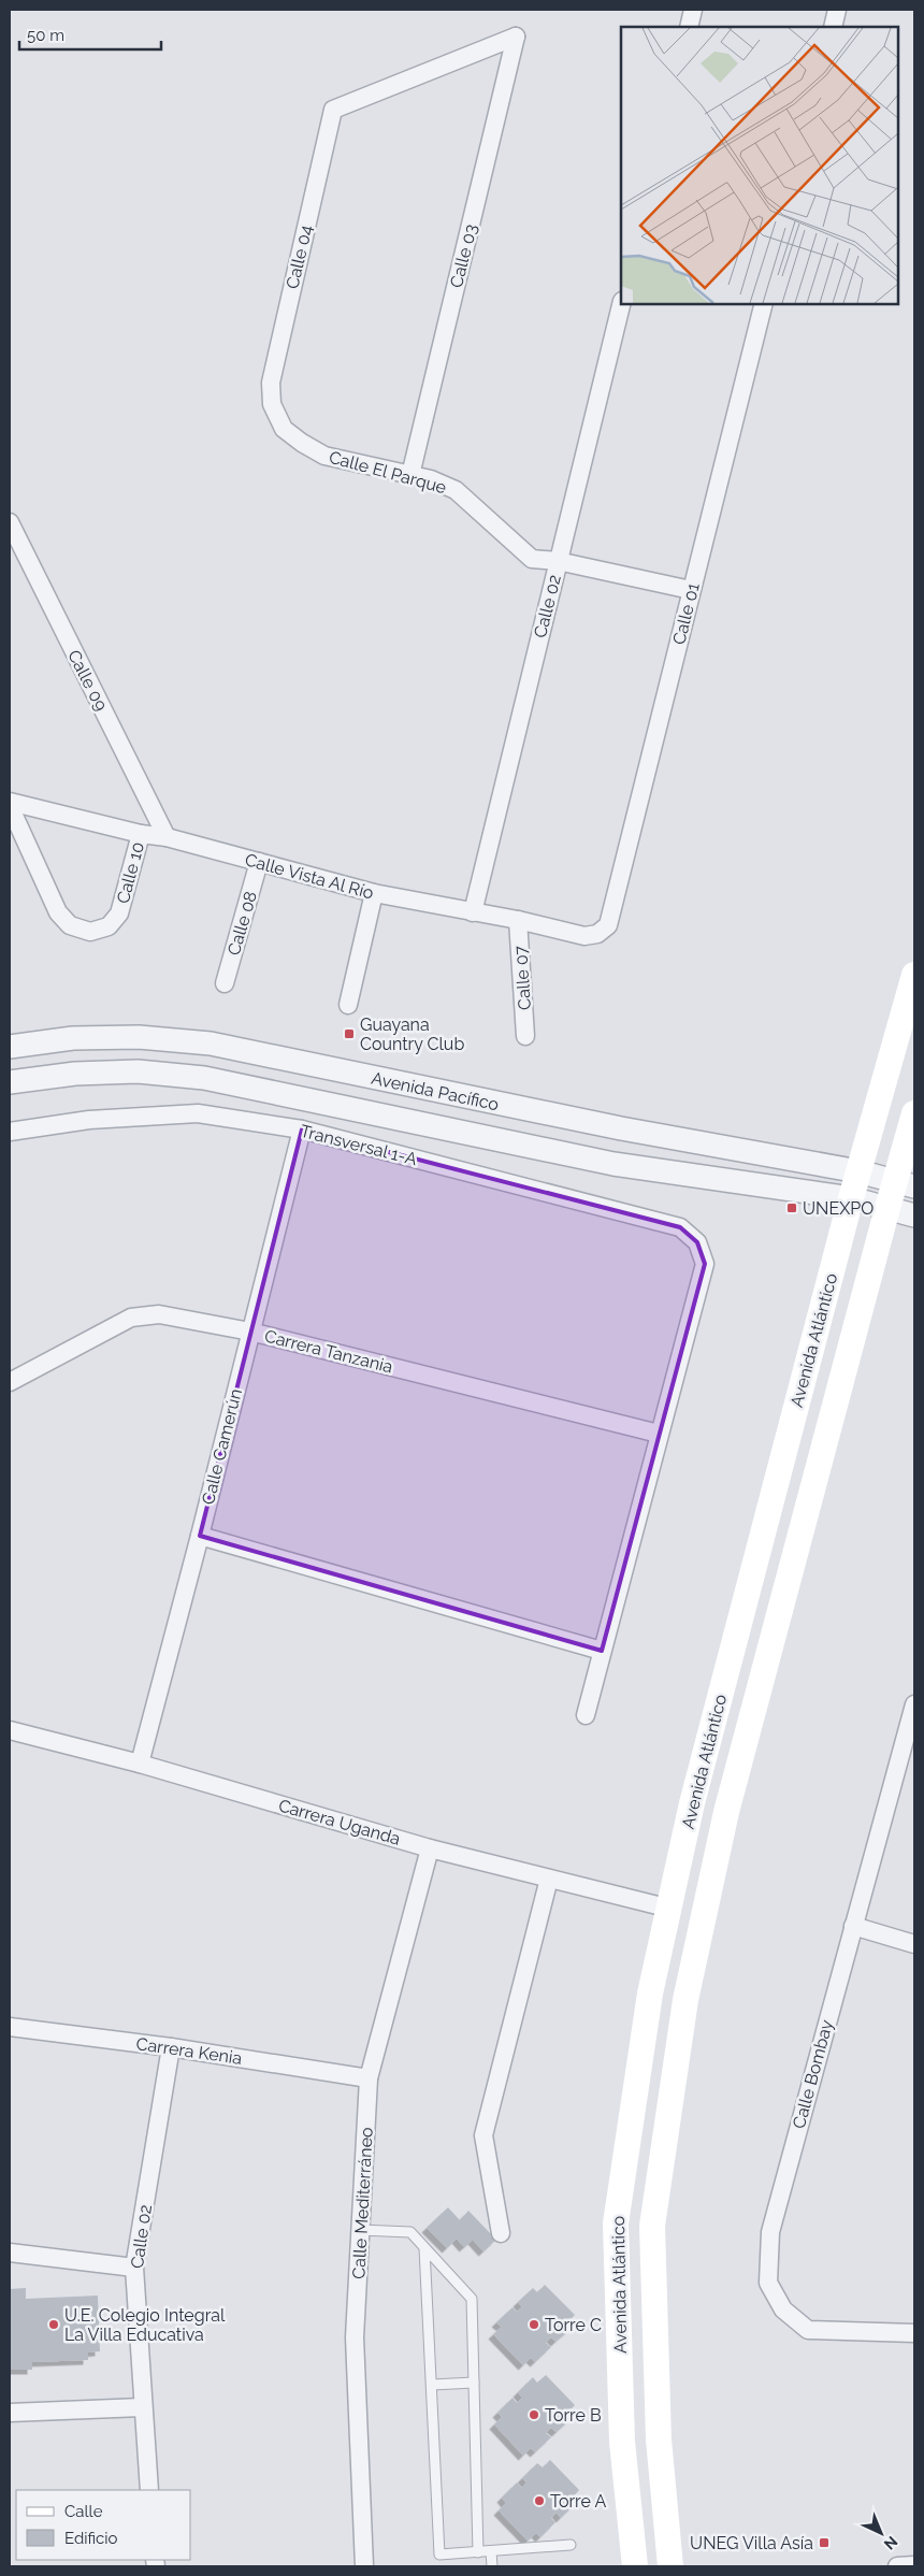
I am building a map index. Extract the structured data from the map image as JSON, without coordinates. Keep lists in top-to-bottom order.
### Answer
{
  "streets": {
    "main road": ["Avenida Atlántico"],
    "street": [
      "Calle 03",
      "Calle 04",
      "Calle El Parque",
      "Calle 02",
      "Calle 01",
      "Calle 09",
      "Calle 10",
      "Calle Vista Al Río",
      "Calle 08",
      "Calle 07",
      "Avenida Pacífico",
      "Transversal 1-A",
      "Carrera Tanzania",
      "Calle Camerún",
      "Carrera Uganda",
      "Carrera Kenia",
      "Calle Bombay",
      "Calle Mediterráneo"
    ]
  },
  "crossings": [
    ["Calle 03", "Calle 04"],
    ["Calle 03", "Calle El Parque"],
    ["Calle 04", "Calle El Parque"],
    ["Calle El Parque", "Calle 02"],
    ["Calle El Parque", "Calle 01"],
    ["Calle 02", "Calle Vista Al Río"],
    ["Calle 02", "Carrera Kenia"],
    ["Calle 01", "Calle Vista Al Río"],
    ["Calle 09", "Calle Vista Al Río"],
    ["Calle 10", "Calle Vista Al Río"],
    ["Calle Vista Al Río", "Calle 08"],
    ["Calle Vista Al Río", "Calle 07"],
    ["Avenida Pacífico", "Avenida Atlántico"],
    ["Transversal 1-A", "Carrera Tanzania"],
    ["Transversal 1-A", "Calle Camerún"],
    ["Avenida Atlántico", "Carrera Uganda"],
    ["Carrera Tanzania", "Calle Camerún"],
    ["Calle Camerún", "Carrera Uganda"],
    ["Carrera Uganda", "Calle Mediterráneo"],
    ["Carrera Kenia", "Calle Mediterráneo"]
  ],
  "places": {
    "transit": ["Guayana Country Club", "UNEXPO", "UNEG Villa Asía"],
    "other": [
      "U.E. Colegio Integral La Villa Educativa",
      "Torre C",
      "Torre B",
      "Torre A"
    ]
  },
  "legend": ["Calle", "Edificio"],
  "scale_bar": "50 m",
  "north": "bottom right"
}
